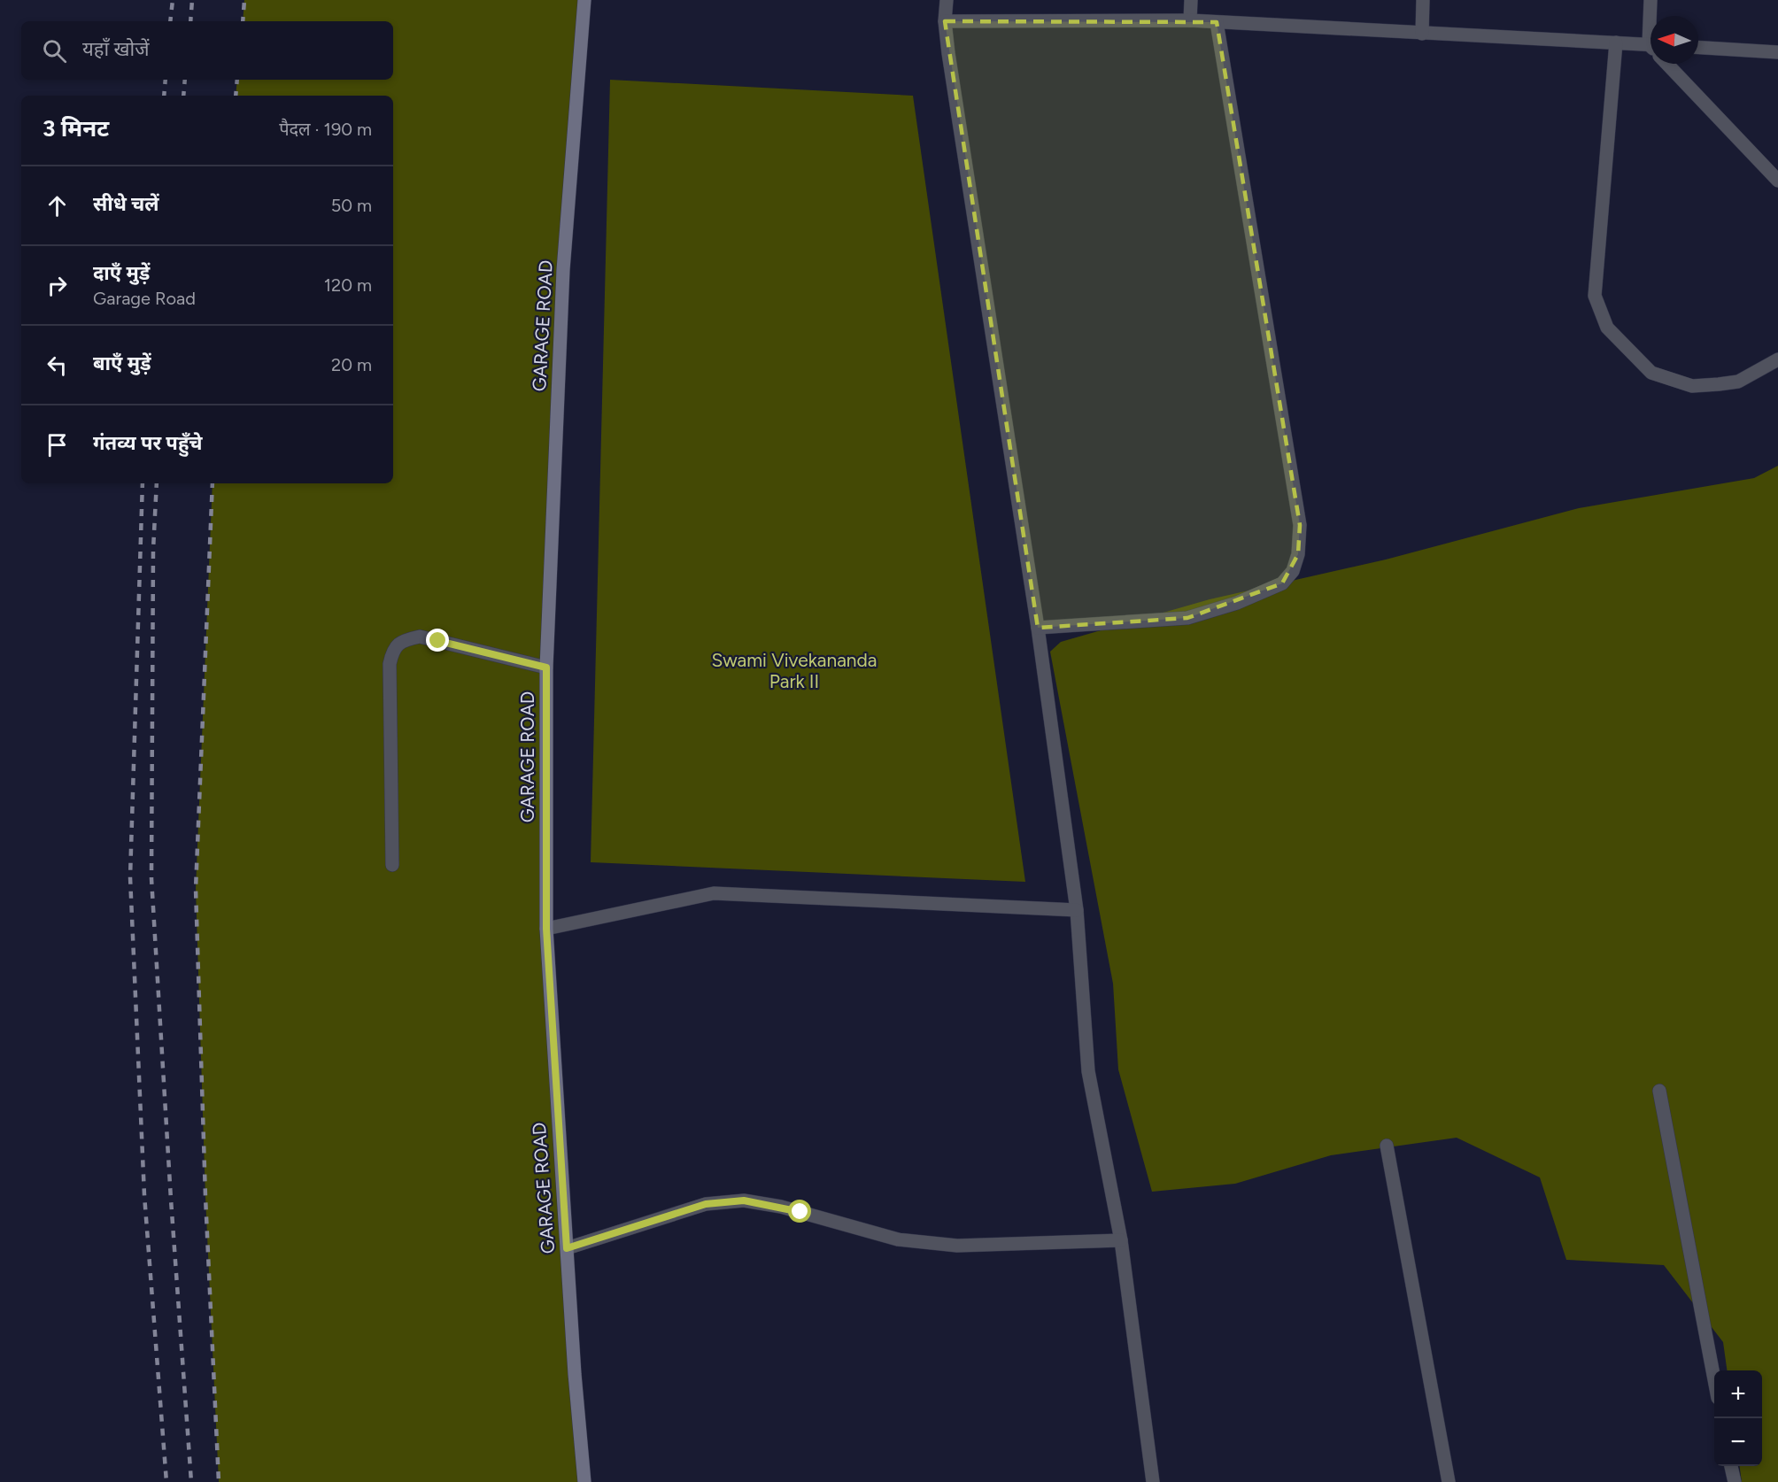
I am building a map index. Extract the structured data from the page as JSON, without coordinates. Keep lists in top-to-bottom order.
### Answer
{
  "streets": {
    "street": ["GARAGE ROAD"]
  },
  "parks": ["Swami Vivekananda Park II"],
  "north": "left",
  "page": {
    "search": "यहाँ खोजें",
    "heading": ["3 मिनट", "पैदल · 190 m"],
    "list": [
      ["सीधे चलें", "50 m"],
      ["दाएँ मुड़ें", "Garage Road", "120 m"],
      ["बाएँ मुड़ें", "20 m"],
      "गंतव्य पर पहुँचे"
    ],
    "map_buttons": ["+", "−"]
  }
}
